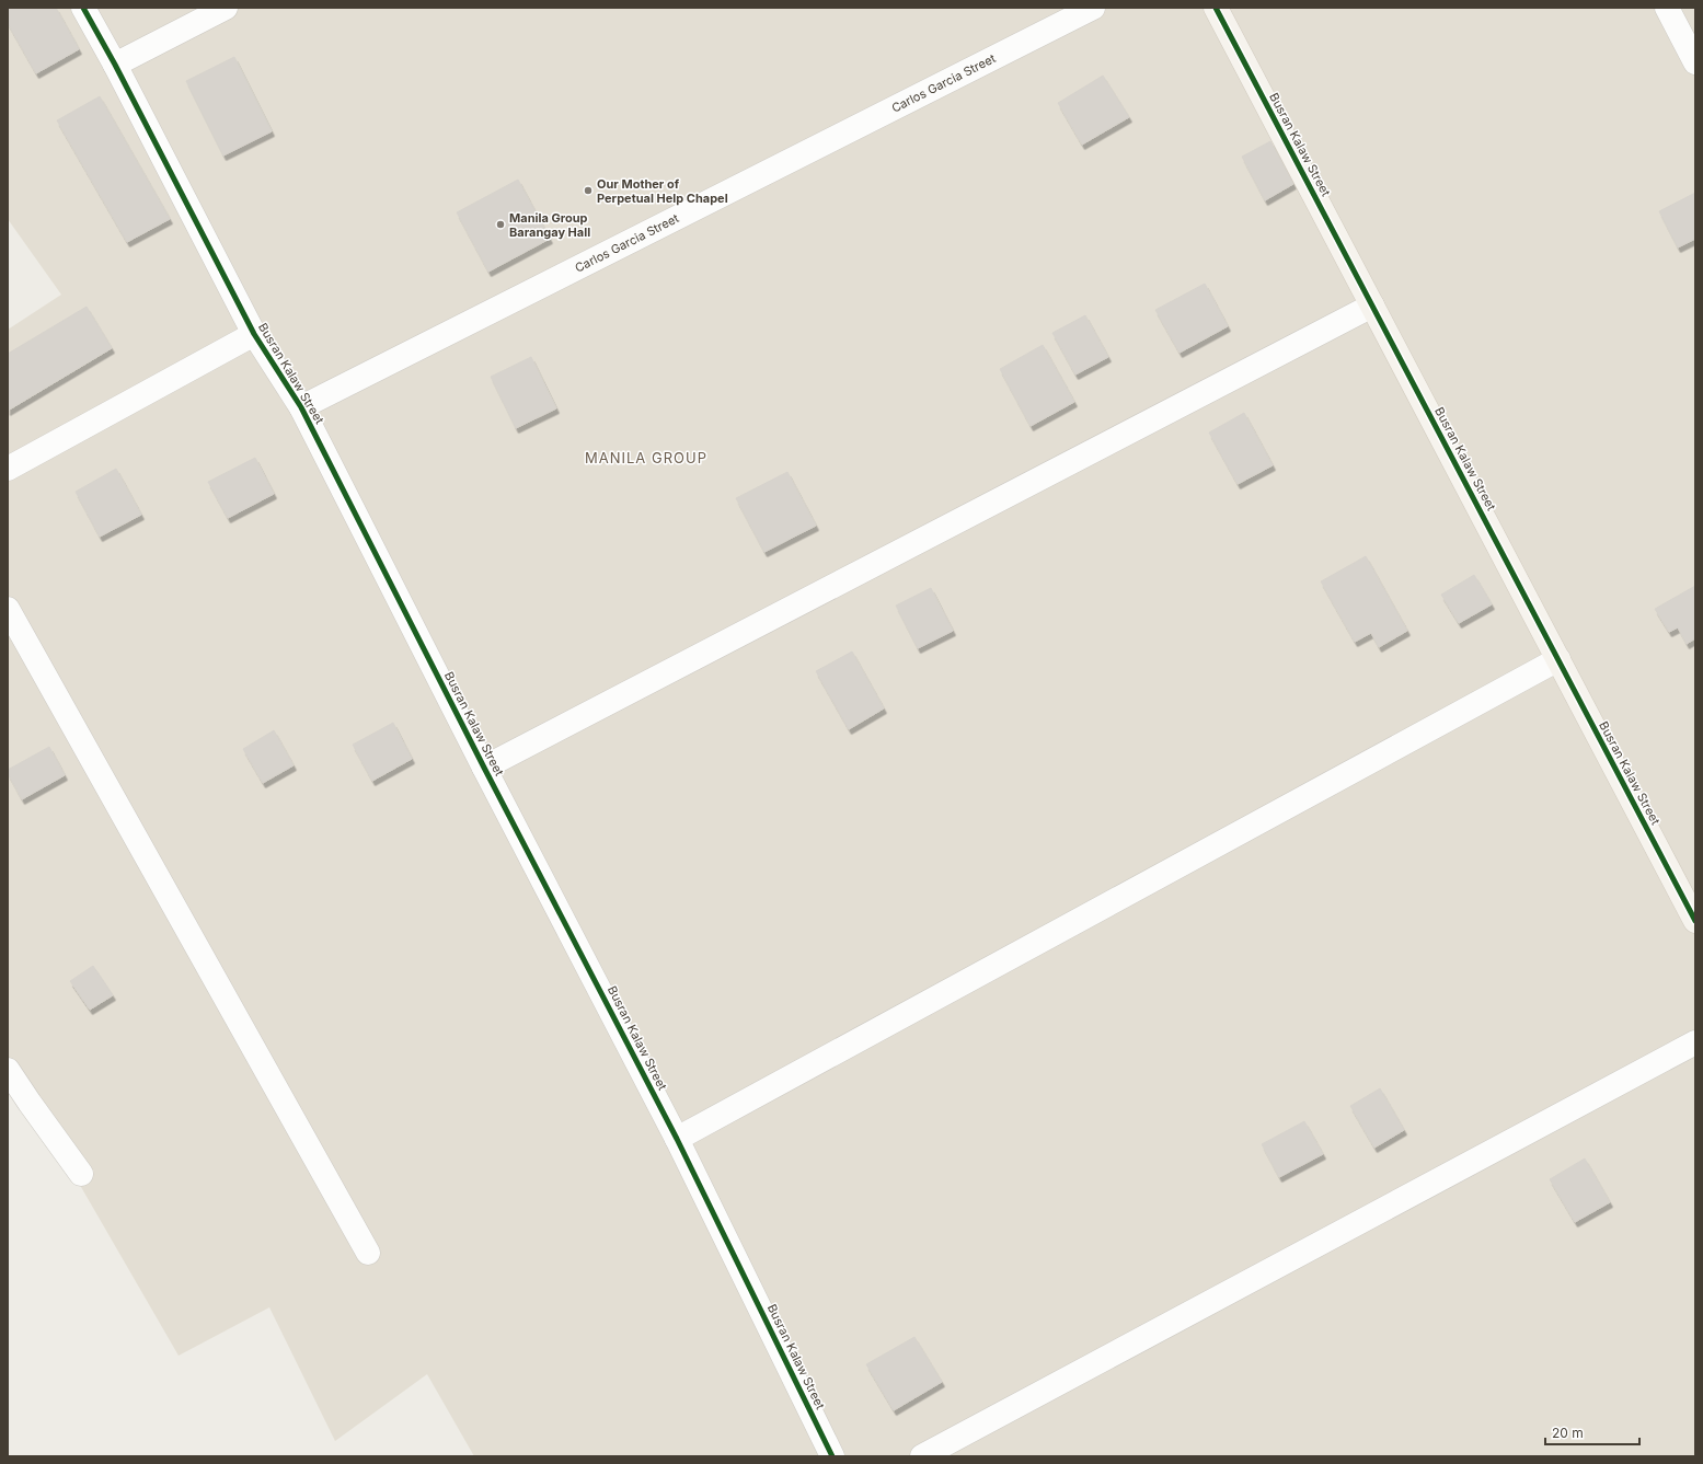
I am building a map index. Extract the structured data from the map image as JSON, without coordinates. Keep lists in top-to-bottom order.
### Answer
{
  "streets": {
    "street": ["Carlos Garcia Street", "Busran Kalaw Street"]
  },
  "crossings": [
    ["Carlos Garcia Street", "Busran Kalaw Street"]
  ],
  "districts": ["MANILA GROUP"],
  "places": ["Our Mother of Perpetual Help Chapel", "Manila Group Barangay Hall"],
  "scale_bar": "20 m"
}
